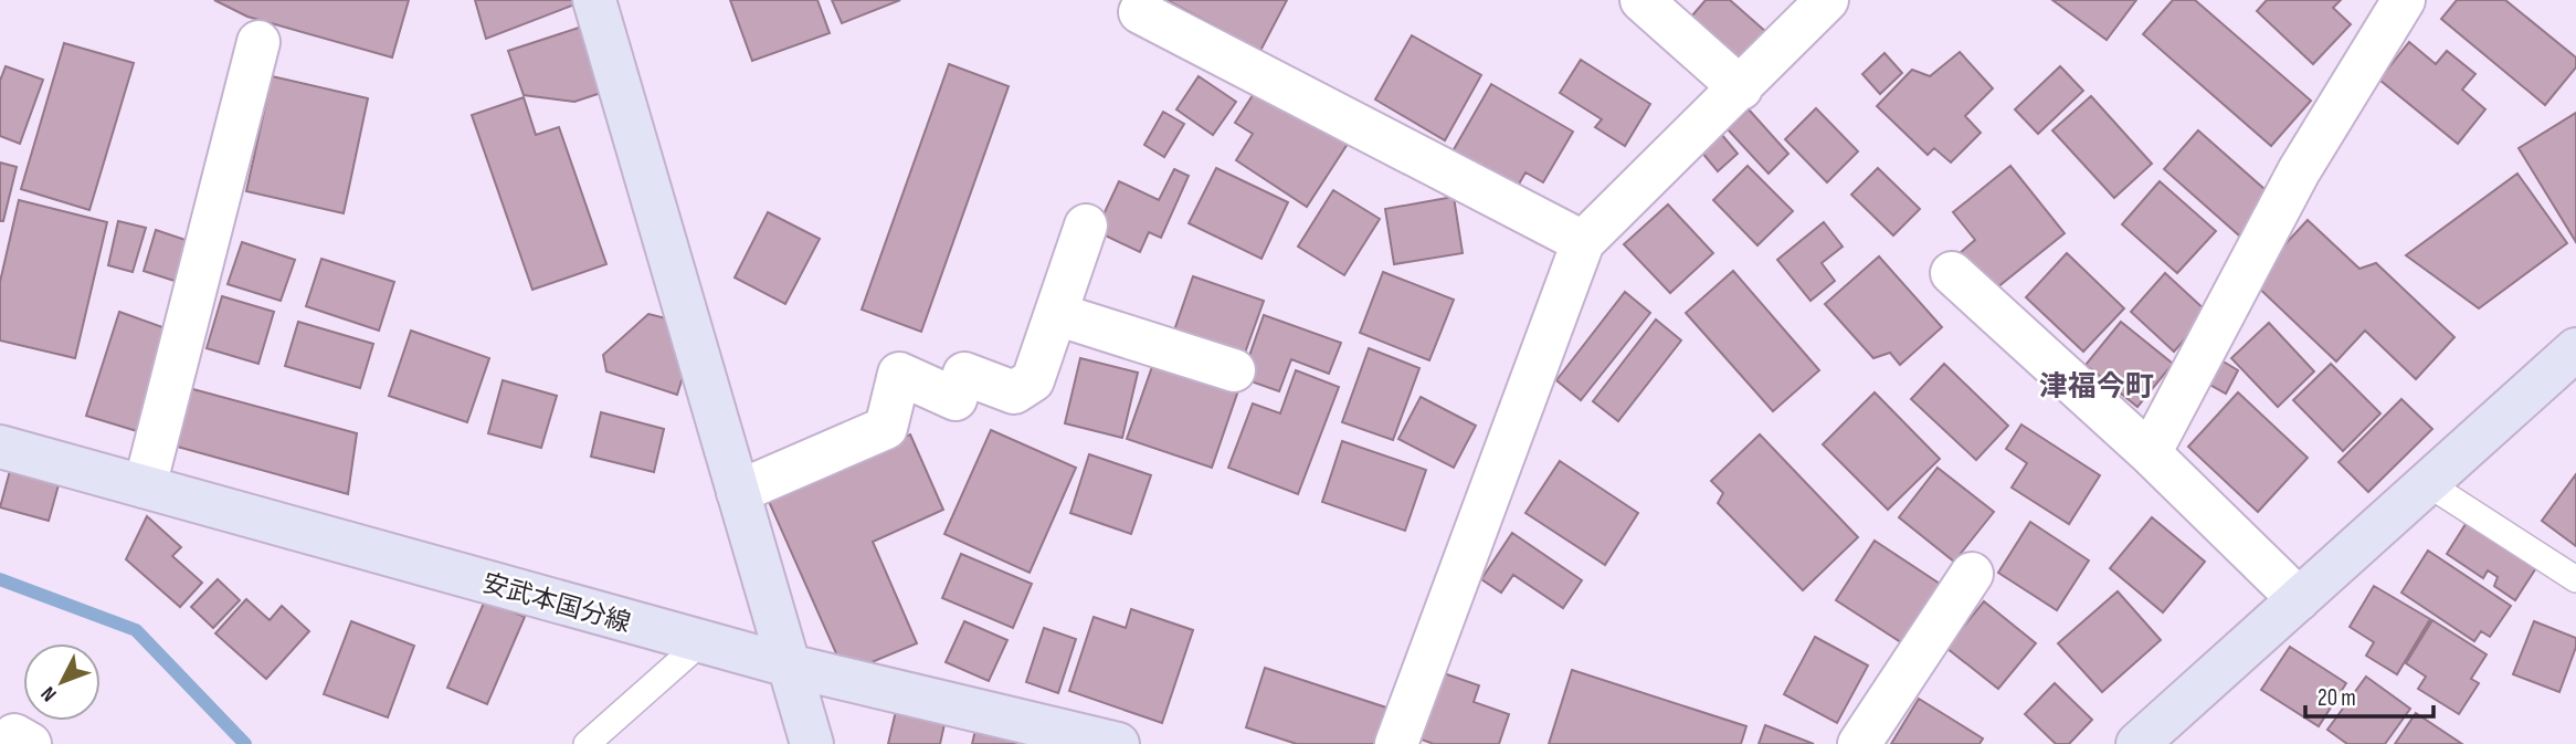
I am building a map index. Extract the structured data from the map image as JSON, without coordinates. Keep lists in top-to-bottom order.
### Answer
{
  "streets": {
    "street": ["安武本国分線"]
  },
  "districts": ["津福今町"],
  "scale_bar": "20 m",
  "north": "bottom left"
}
